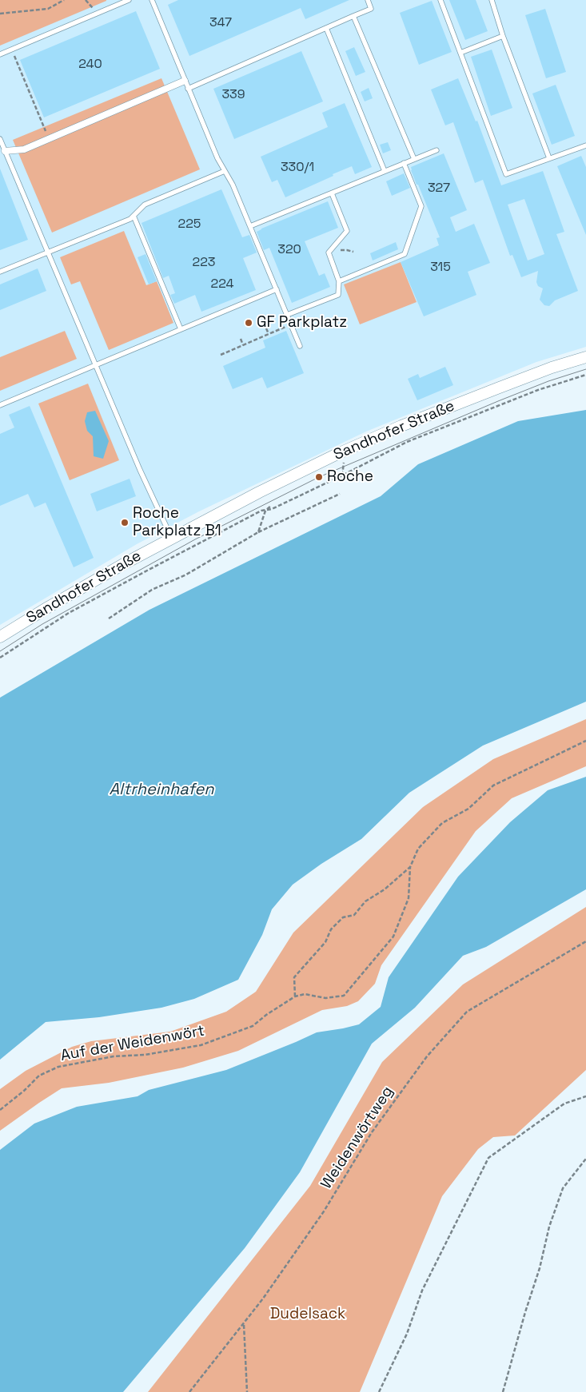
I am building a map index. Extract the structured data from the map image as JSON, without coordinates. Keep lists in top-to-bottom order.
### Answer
{
  "streets": {
    "street": ["Sandhofer Straße"],
    "path": ["Auf der Weidenwört", "Weidenwörtweg"]
  },
  "water": ["Altrheinhafen"],
  "parks": ["Dudelsack"],
  "places": ["GF Parkplatz", "Roche", "Roche Parkplatz B1"],
  "house_numbers": [
    "347",
    "240",
    "339",
    "330/1",
    "327",
    "225",
    "320",
    "223",
    "315",
    "224"
  ]
}
